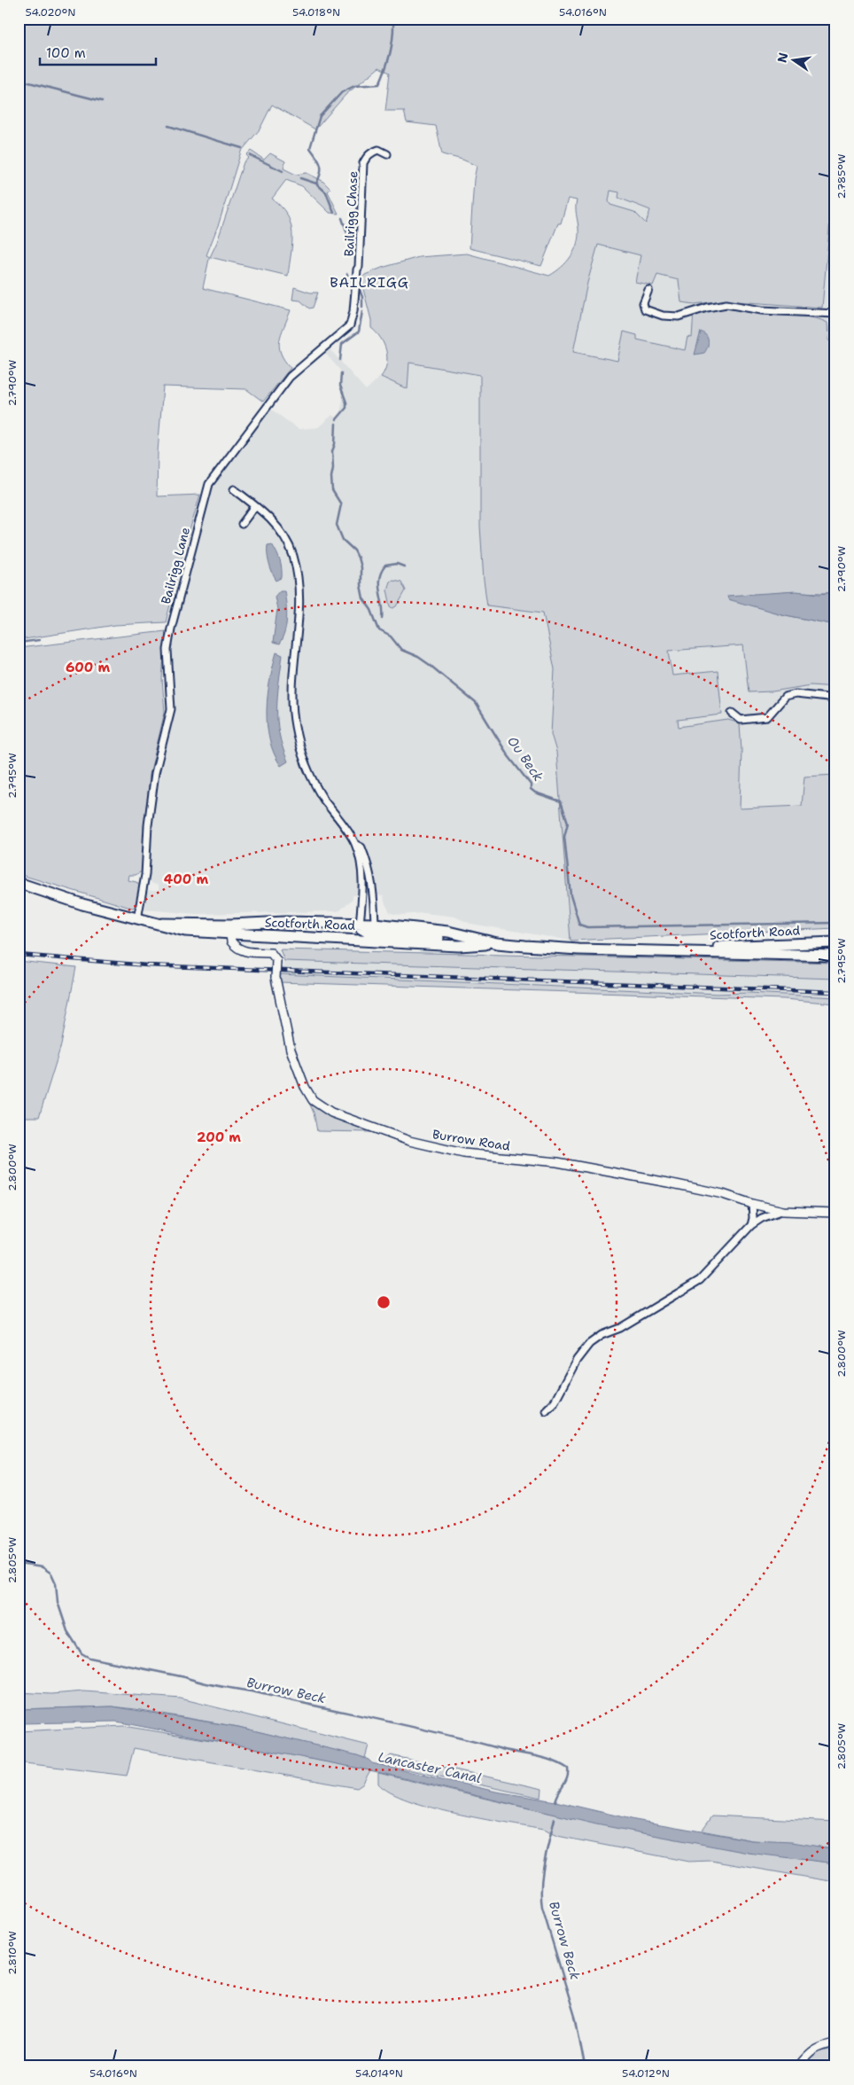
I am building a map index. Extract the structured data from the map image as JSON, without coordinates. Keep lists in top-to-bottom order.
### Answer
{
  "streets": {
    "main road": ["Scotforth Road"],
    "street": ["Bailrigg Chase", "Bailrigg Lane", "Burrow Road"]
  },
  "crossings": [
    ["Bailrigg Chase", "Bailrigg Lane"],
    ["Bailrigg Lane", "Scotforth Road"],
    ["Scotforth Road", "Burrow Road"]
  ],
  "districts": ["BAILRIGG"],
  "water": ["Ou Beck", "Burrow Beck", "Lancaster Canal"],
  "scale_bar": "100 m",
  "north": "left",
  "coordinates": [
    "54.020°N",
    "54.018°N",
    "54.016°N",
    "2.785°W",
    "2.790°W",
    "2.795°W",
    "2.800°W",
    "2.805°W",
    "2.810°W",
    "54.014°N",
    "54.012°N"
  ],
  "rings": ["600 m", "400 m", "200 m"]
}
